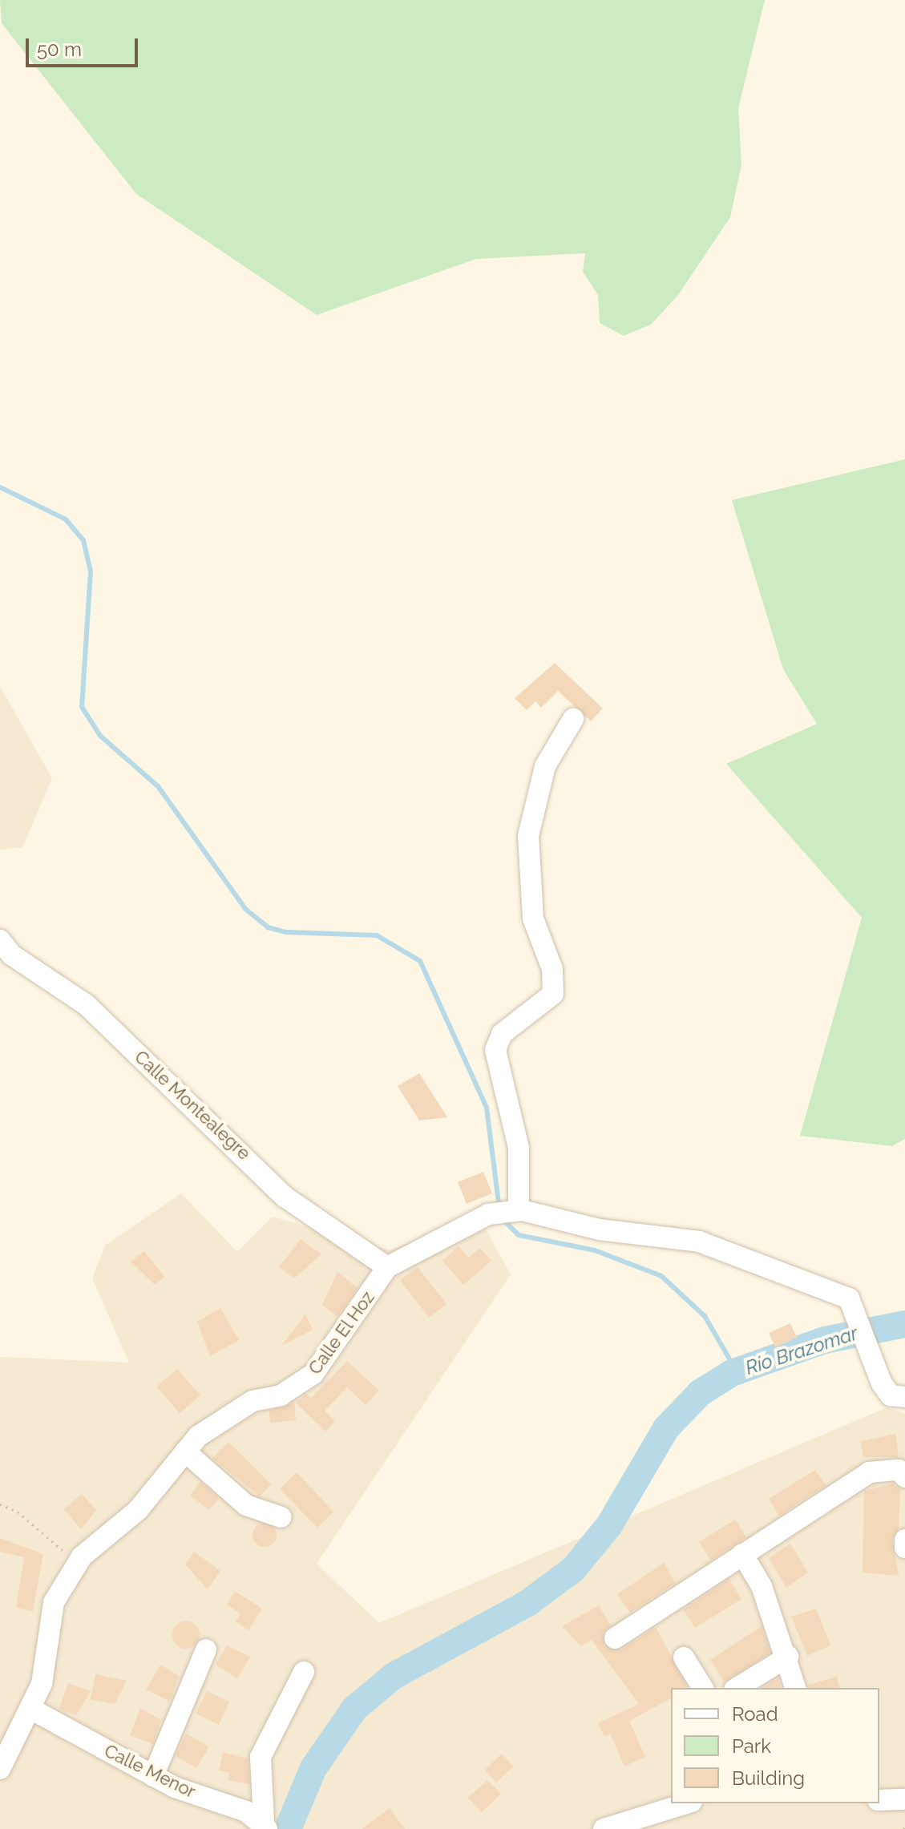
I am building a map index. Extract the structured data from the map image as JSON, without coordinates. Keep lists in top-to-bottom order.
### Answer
{
  "streets": {
    "street": ["Calle Montealegre", "Calle El Hoz", "Calle Menor"]
  },
  "crossings": [
    ["Calle Montealegre", "Calle El Hoz"],
    ["Calle El Hoz", "Calle Menor"]
  ],
  "water": ["Río Brazomar"],
  "legend": ["Road", "Park", "Building"],
  "scale_bar": "50 m"
}
